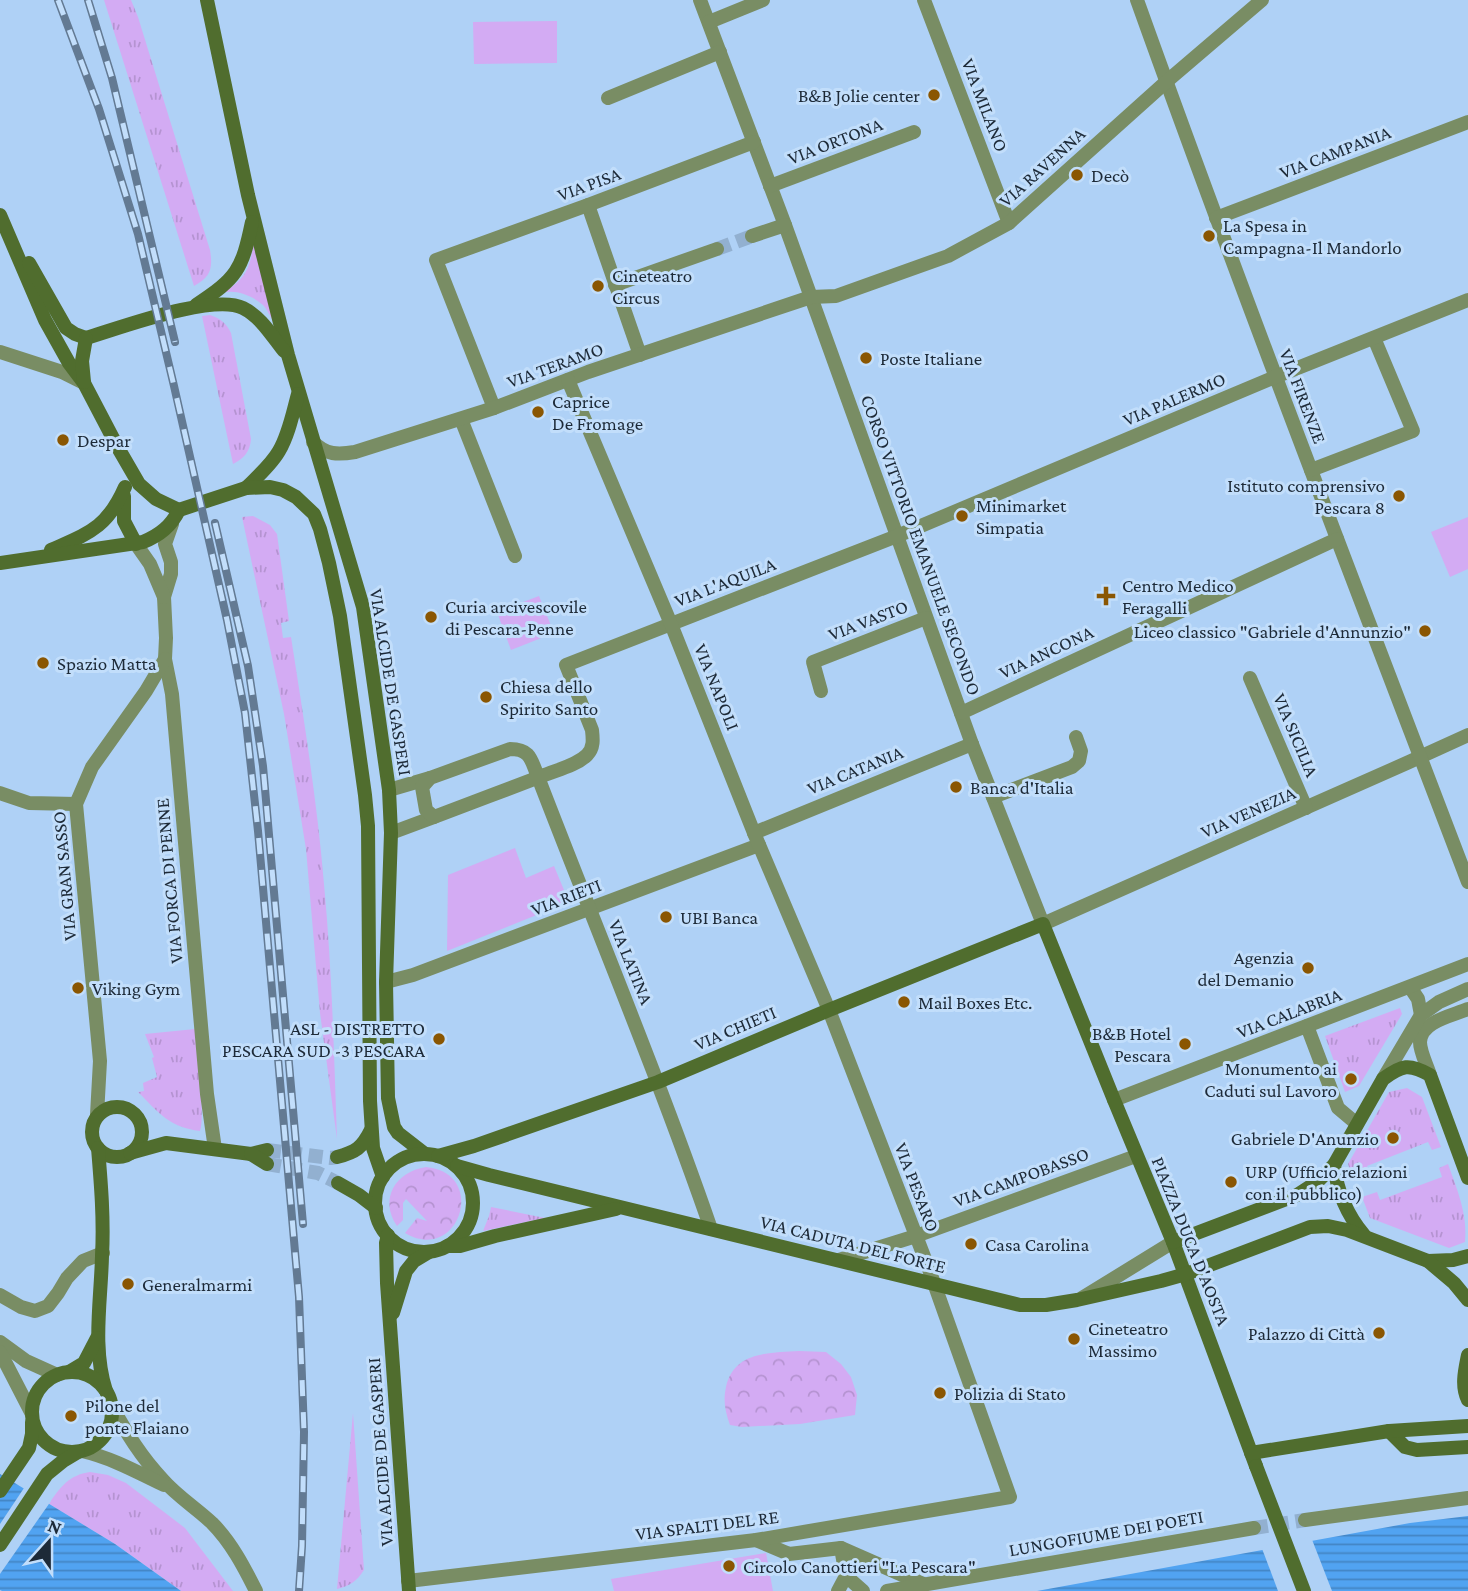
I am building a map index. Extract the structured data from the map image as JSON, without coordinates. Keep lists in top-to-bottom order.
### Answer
{
  "streets": {
    "main road": [
      "CORSO VITTORIO EMANUELE SECONDO",
      "VIA ALCIDE DE GASPERI",
      "VIA CHIETI",
      "PIAZZA DUCA D'AOSTA",
      "VIA CADUTA DEL FORTE"
    ],
    "street": [
      "VIA MILANO",
      "VIA ORTONA",
      "VIA CAMPANIA",
      "VIA RAVENNA",
      "VIA PISA",
      "VIA TERAMO",
      "VIA FIRENZE",
      "VIA PALERMO",
      "VIA L'AQUILA",
      "VIA VASTO",
      "VIA ANCONA",
      "VIA NAPOLI",
      "VIA SICILIA",
      "VIA CATANIA",
      "VIA VENEZIA",
      "VIA GRAN SASSO",
      "VIA FORCA DI PENNE",
      "VIA RIETI",
      "VIA LATINA",
      "VIA CALABRIA",
      "VIA CAMPOBASSO",
      "VIA PESARO",
      "VIA SPALTI DEL RE",
      "LUNGOFIUME DEI POETI"
    ]
  },
  "crossings": [
    ["VIA MILANO", "VIA RAVENNA"],
    ["VIA ORTONA", "CORSO VITTORIO EMANUELE SECONDO"],
    ["VIA CAMPANIA", "VIA FIRENZE"],
    ["VIA RAVENNA", "VIA TERAMO"],
    ["VIA RAVENNA", "VIA FIRENZE"],
    ["VIA RAVENNA", "CORSO VITTORIO EMANUELE SECONDO"],
    ["VIA PISA", "VIA TERAMO"],
    ["VIA PISA", "CORSO VITTORIO EMANUELE SECONDO"],
    ["VIA TERAMO", "CORSO VITTORIO EMANUELE SECONDO"],
    ["VIA TERAMO", "VIA ALCIDE DE GASPERI"],
    ["VIA TERAMO", "VIA NAPOLI"],
    ["VIA FIRENZE", "VIA PALERMO"],
    ["VIA FIRENZE", "VIA ANCONA"],
    ["VIA FIRENZE", "VIA VENEZIA"],
    ["VIA PALERMO", "CORSO VITTORIO EMANUELE SECONDO"],
    ["VIA PALERMO", "VIA L'AQUILA"],
    ["CORSO VITTORIO EMANUELE SECONDO", "VIA L'AQUILA"],
    ["CORSO VITTORIO EMANUELE SECONDO", "VIA VASTO"],
    ["CORSO VITTORIO EMANUELE SECONDO", "VIA ANCONA"],
    ["CORSO VITTORIO EMANUELE SECONDO", "VIA CATANIA"],
    ["CORSO VITTORIO EMANUELE SECONDO", "VIA VENEZIA"],
    ["CORSO VITTORIO EMANUELE SECONDO", "VIA CALABRIA"],
    ["CORSO VITTORIO EMANUELE SECONDO", "VIA CHIETI"],
    ["CORSO VITTORIO EMANUELE SECONDO", "PIAZZA DUCA D'AOSTA"],
    ["VIA L'AQUILA", "VIA NAPOLI"],
    ["VIA L'AQUILA", "VIA LATINA"],
    ["VIA ALCIDE DE GASPERI", "VIA RIETI"],
    ["VIA ALCIDE DE GASPERI", "VIA CHIETI"],
    ["VIA ALCIDE DE GASPERI", "VIA CADUTA DEL FORTE"],
    ["VIA ALCIDE DE GASPERI", "VIA SPALTI DEL RE"],
    ["VIA NAPOLI", "VIA CATANIA"],
    ["VIA NAPOLI", "VIA RIETI"],
    ["VIA NAPOLI", "VIA CHIETI"],
    ["VIA NAPOLI", "VIA PESARO"],
    ["VIA SICILIA", "VIA VENEZIA"],
    ["VIA CATANIA", "VIA RIETI"],
    ["VIA VENEZIA", "VIA CHIETI"],
    ["VIA GRAN SASSO", "VIA FORCA DI PENNE"],
    ["VIA RIETI", "VIA LATINA"],
    ["VIA LATINA", "VIA CHIETI"],
    ["VIA LATINA", "VIA CADUTA DEL FORTE"],
    ["VIA CALABRIA", "PIAZZA DUCA D'AOSTA"],
    ["VIA CHIETI", "VIA PESARO"],
    ["VIA CHIETI", "VIA CADUTA DEL FORTE"],
    ["VIA CAMPOBASSO", "VIA PESARO"],
    ["VIA CAMPOBASSO", "PIAZZA DUCA D'AOSTA"],
    ["VIA CAMPOBASSO", "VIA CADUTA DEL FORTE"],
    ["VIA PESARO", "VIA CADUTA DEL FORTE"],
    ["VIA PESARO", "VIA SPALTI DEL RE"],
    ["PIAZZA DUCA D'AOSTA", "VIA CADUTA DEL FORTE"]
  ],
  "places": {
    "other": [
      "B&B Jolie center",
      "Decò",
      "La Spesa in Campagna-Il Mandorlo",
      "Cineteatro Circus",
      "Poste Italiane",
      "Caprice De Fromage",
      "Despar",
      "Istituto comprensivo Pescara 8",
      "Minimarket Simpatia",
      "Curia arcivescovile di Pescara-Penne",
      "Liceo classico \"Gabriele d'Annunzio\"",
      "Spazio Matta",
      "Chiesa dello Spirito Santo",
      "Banca d'Italia",
      "UBI Banca",
      "Agenzia del Demanio",
      "Viking Gym",
      "Mail Boxes Etc.",
      "ASL - DISTRETTO PESCARA SUD -3 PESCARA",
      "B&B Hotel Pescara",
      "Monumento ai Caduti sul Lavoro",
      "Gabriele D'Anunzio",
      "URP (Ufficio relazioni con il pubblico)",
      "Casa Carolina",
      "Generalmarmi",
      "Palazzo di Città",
      "Cineteatro Massimo",
      "Polizia di Stato",
      "Pilone del ponte Flaiano",
      "Circolo Canottieri \"La Pescara\""
    ],
    "health": ["Centro Medico Feragalli"]
  },
  "north": "top"
}
